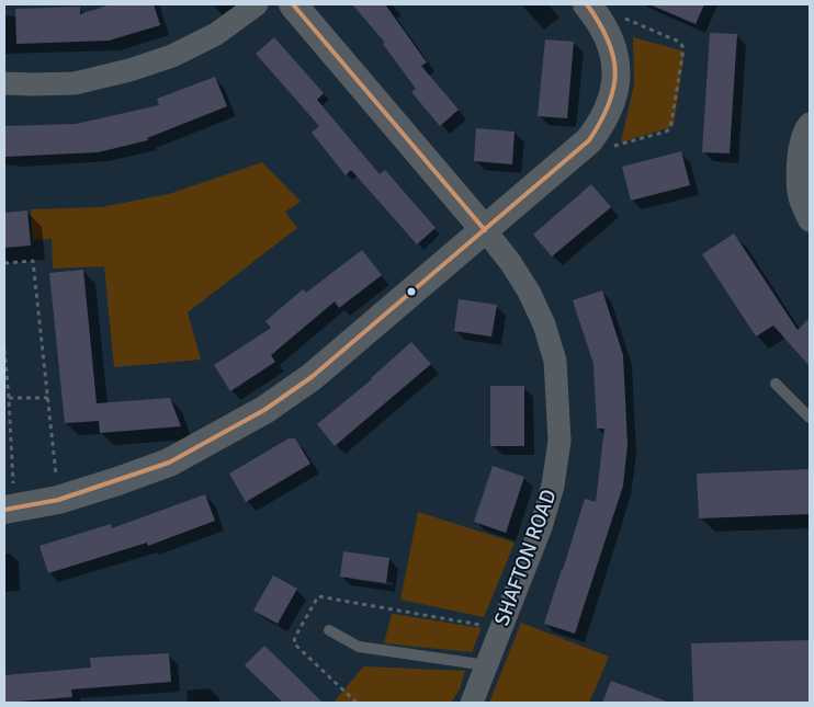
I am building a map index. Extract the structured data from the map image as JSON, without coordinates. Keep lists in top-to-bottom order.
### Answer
{
  "streets": {
    "street": ["SHAFTON ROAD"]
  }
}
